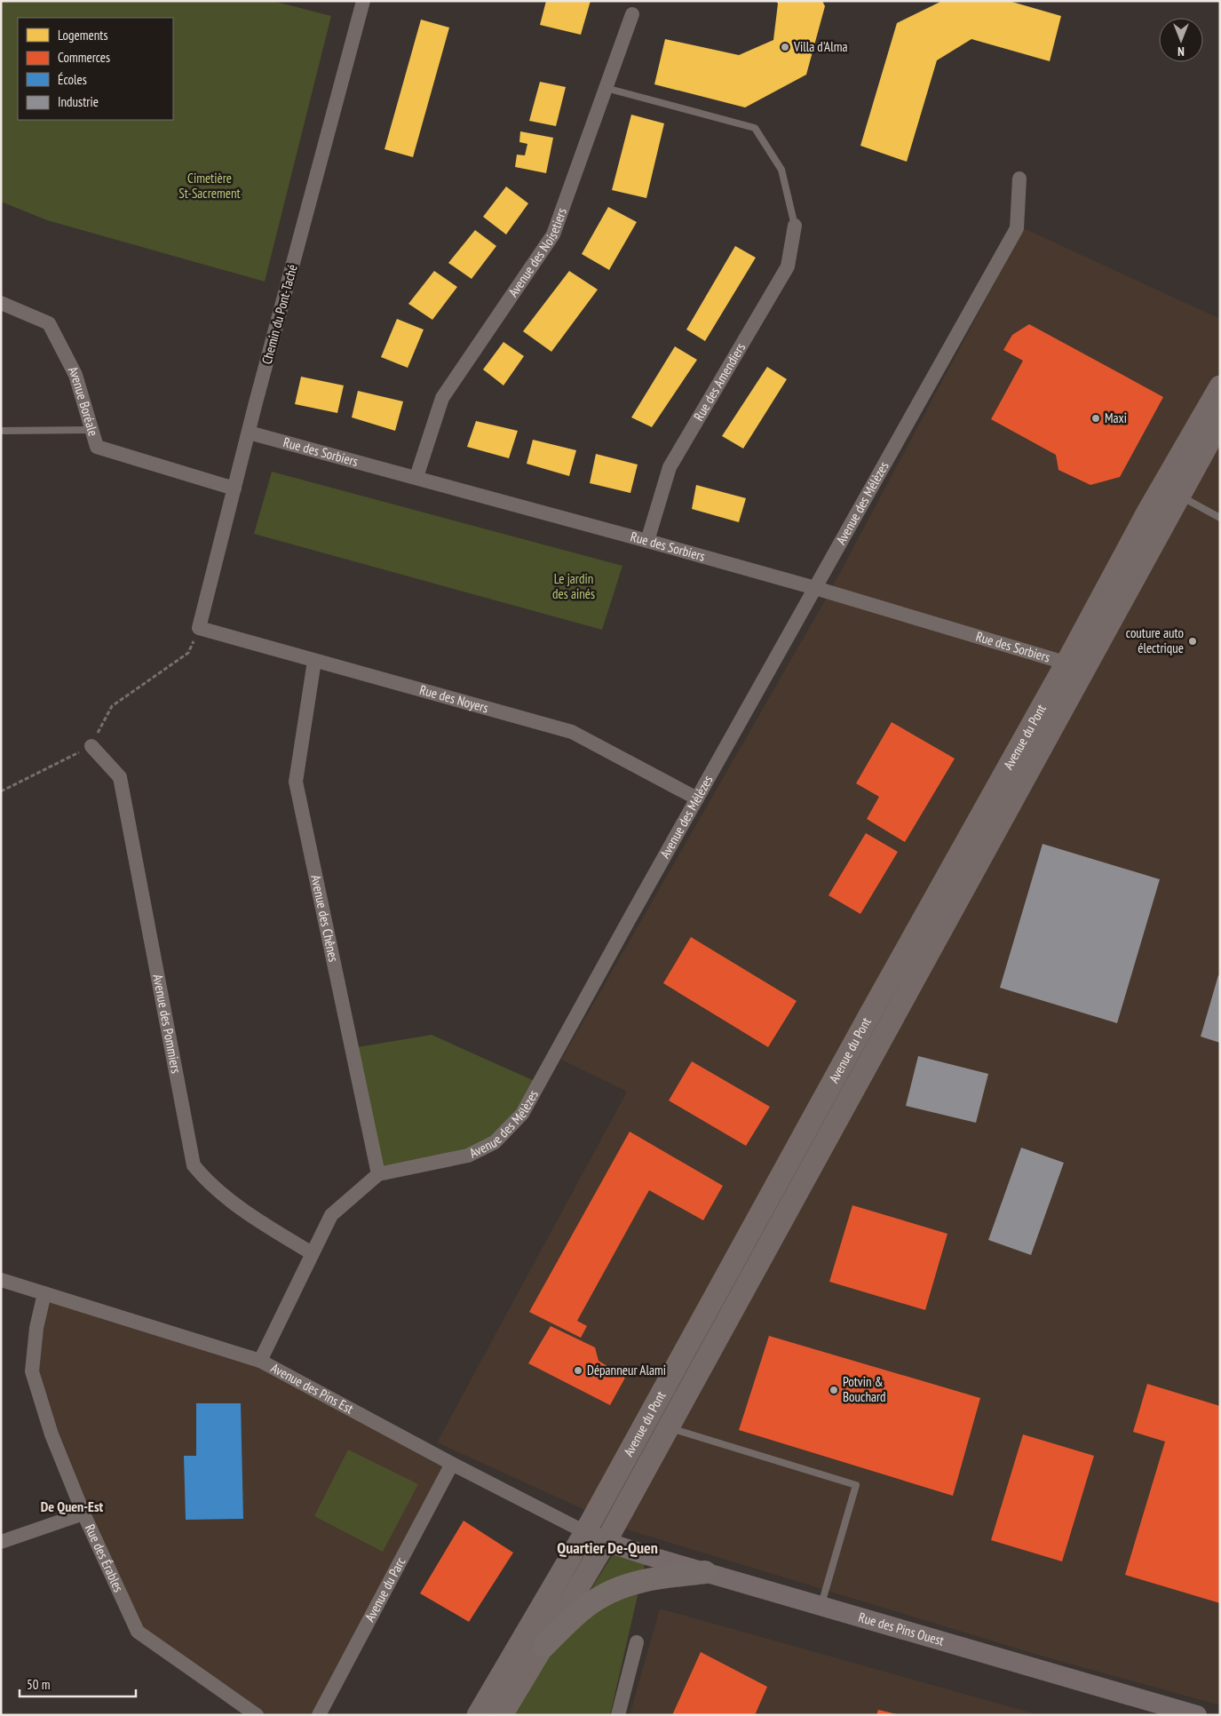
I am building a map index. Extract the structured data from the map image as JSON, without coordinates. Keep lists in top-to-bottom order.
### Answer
{
  "streets": {
    "main road": ["Avenue du Pont", "Avenue des Pins Est", "Rue des Pins Ouest"],
    "street": [
      "Avenue des Noisetiers",
      "Chemin du Pont-Taché",
      "Rue des Amendiers",
      "Avenue Boréale",
      "Rue des Sorbiers",
      "Avenue des Mélèzes",
      "Rue des Noyers",
      "Avenue des Chênes",
      "Avenue des Pommiers",
      "Rue des Érables",
      "Avenue du Parc"
    ]
  },
  "crossings": [
    ["Avenue des Noisetiers", "Rue des Sorbiers"],
    ["Chemin du Pont-Taché", "Avenue Boréale"],
    ["Chemin du Pont-Taché", "Rue des Sorbiers"],
    ["Chemin du Pont-Taché", "Rue des Noyers"],
    ["Rue des Amendiers", "Rue des Sorbiers"],
    ["Rue des Sorbiers", "Avenue des Mélèzes"],
    ["Rue des Sorbiers", "Avenue du Pont"],
    ["Avenue des Mélèzes", "Rue des Noyers"],
    ["Avenue des Mélèzes", "Avenue des Chênes"],
    ["Avenue des Mélèzes", "Avenue des Pommiers"],
    ["Avenue des Mélèzes", "Avenue des Pins Est"],
    ["Rue des Noyers", "Avenue des Chênes"],
    ["Avenue du Pont", "Avenue des Pins Est"],
    ["Avenue du Pont", "Rue des Pins Ouest"],
    ["Avenue des Pins Est", "Rue des Érables"],
    ["Avenue des Pins Est", "Avenue du Parc"],
    ["Avenue des Pins Est", "Rue des Pins Ouest"]
  ],
  "districts": ["De Quen-Est", "Quartier De-Quen"],
  "parks": ["Cimetière St-Sacrement", "Le jardin des ainés"],
  "places": [
    "Villa d'Alma",
    "Maxi",
    "couture auto électrique",
    "Dépanneur Alami",
    "Potvin & Bouchard"
  ],
  "legend": [
    "Logements",
    "Commerces",
    "Écoles",
    "Industrie"
  ],
  "scale_bar": "50 m",
  "north": "bottom"
}
